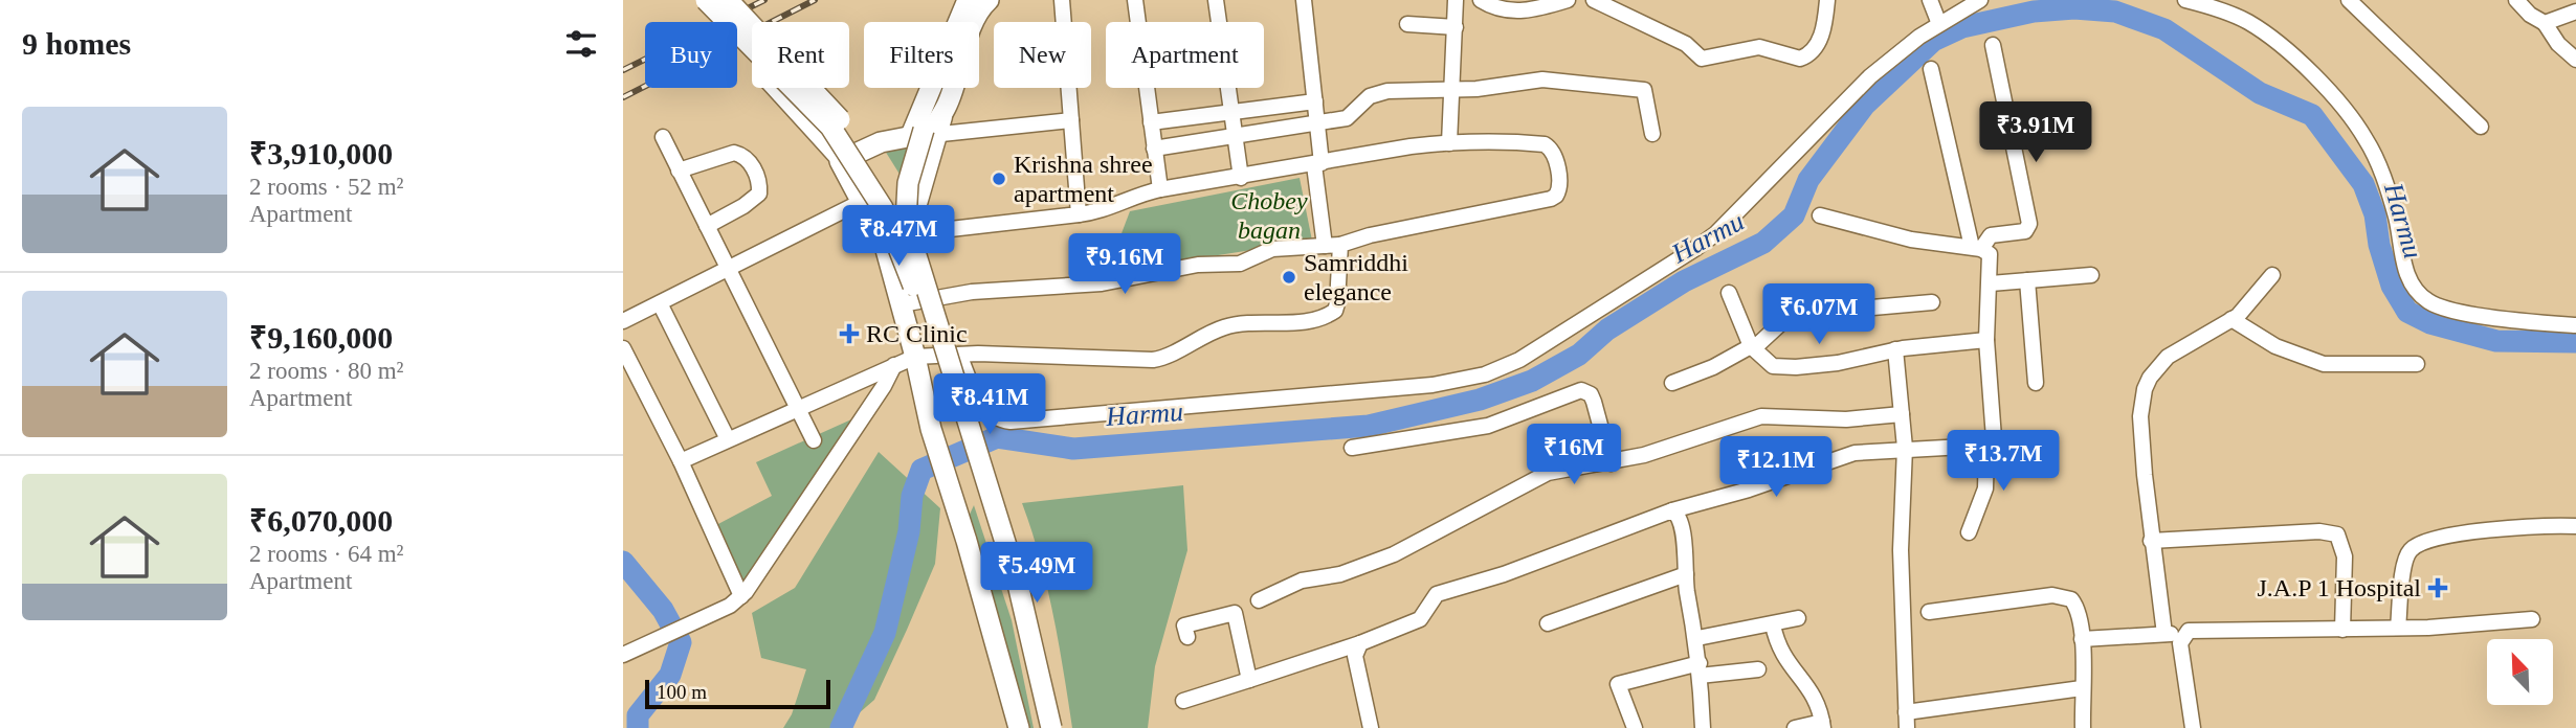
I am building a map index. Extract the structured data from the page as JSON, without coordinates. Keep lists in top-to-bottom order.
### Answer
{
  "water": ["Harmu"],
  "parks": ["Chobey bagan"],
  "places": {
    "other": ["Krishna shree apartment", "Samriddhi elegance"],
    "health": ["RC Clinic", "J.A.P 1 Hospital"]
  },
  "scale_bar": "100 m",
  "north": "top left",
  "page": {
    "heading": "9 homes",
    "chip": [
      "Buy",
      "Rent",
      "Filters",
      "New",
      "Apartment"
    ],
    "list": [
      {
        "name": "₹3,910,000",
        "note": "2 rooms · 52 m² · Apartment"
      },
      {
        "name": "₹9,160,000",
        "note": "2 rooms · 80 m² · Apartment"
      },
      {
        "name": "₹6,070,000",
        "note": "2 rooms · 64 m² · Apartment"
      }
    ],
    "price": [
      "₹3.91M",
      "₹8.47M",
      "₹9.16M",
      "₹6.07M",
      "₹8.41M",
      "₹16M",
      "₹13.7M",
      "₹12.1M",
      "₹5.49M"
    ],
    "scale": "100 m"
  }
}
